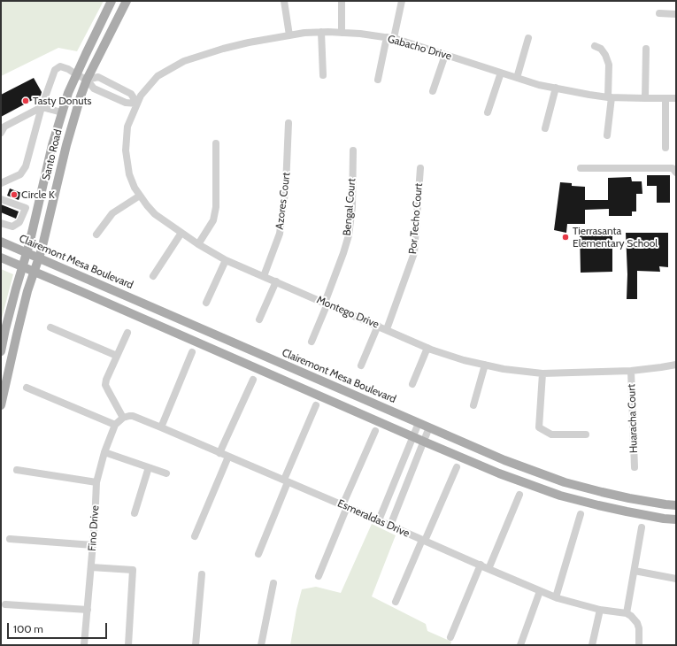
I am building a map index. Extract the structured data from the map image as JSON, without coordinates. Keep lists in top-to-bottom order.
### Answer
{
  "streets": {
    "main road": ["Santo Road", "Clairemont Mesa Boulevard"],
    "street": [
      "Gabacho Drive",
      "Azores Court",
      "Bengal Court",
      "Por Techo Court",
      "Montego Drive",
      "Huaracha Court",
      "Esmeraldas Drive",
      "Fino Drive"
    ]
  },
  "crossings": [
    ["Gabacho Drive", "Montego Drive"],
    ["Santo Road", "Clairemont Mesa Boulevard"],
    ["Azores Court", "Montego Drive"],
    ["Bengal Court", "Montego Drive"],
    ["Por Techo Court", "Montego Drive"],
    ["Montego Drive", "Huaracha Court"],
    ["Esmeraldas Drive", "Fino Drive"]
  ],
  "places": ["Tasty Donuts", "Circle K", "Tierrasanta Elementary School"],
  "scale_bar": "100 m"
}
